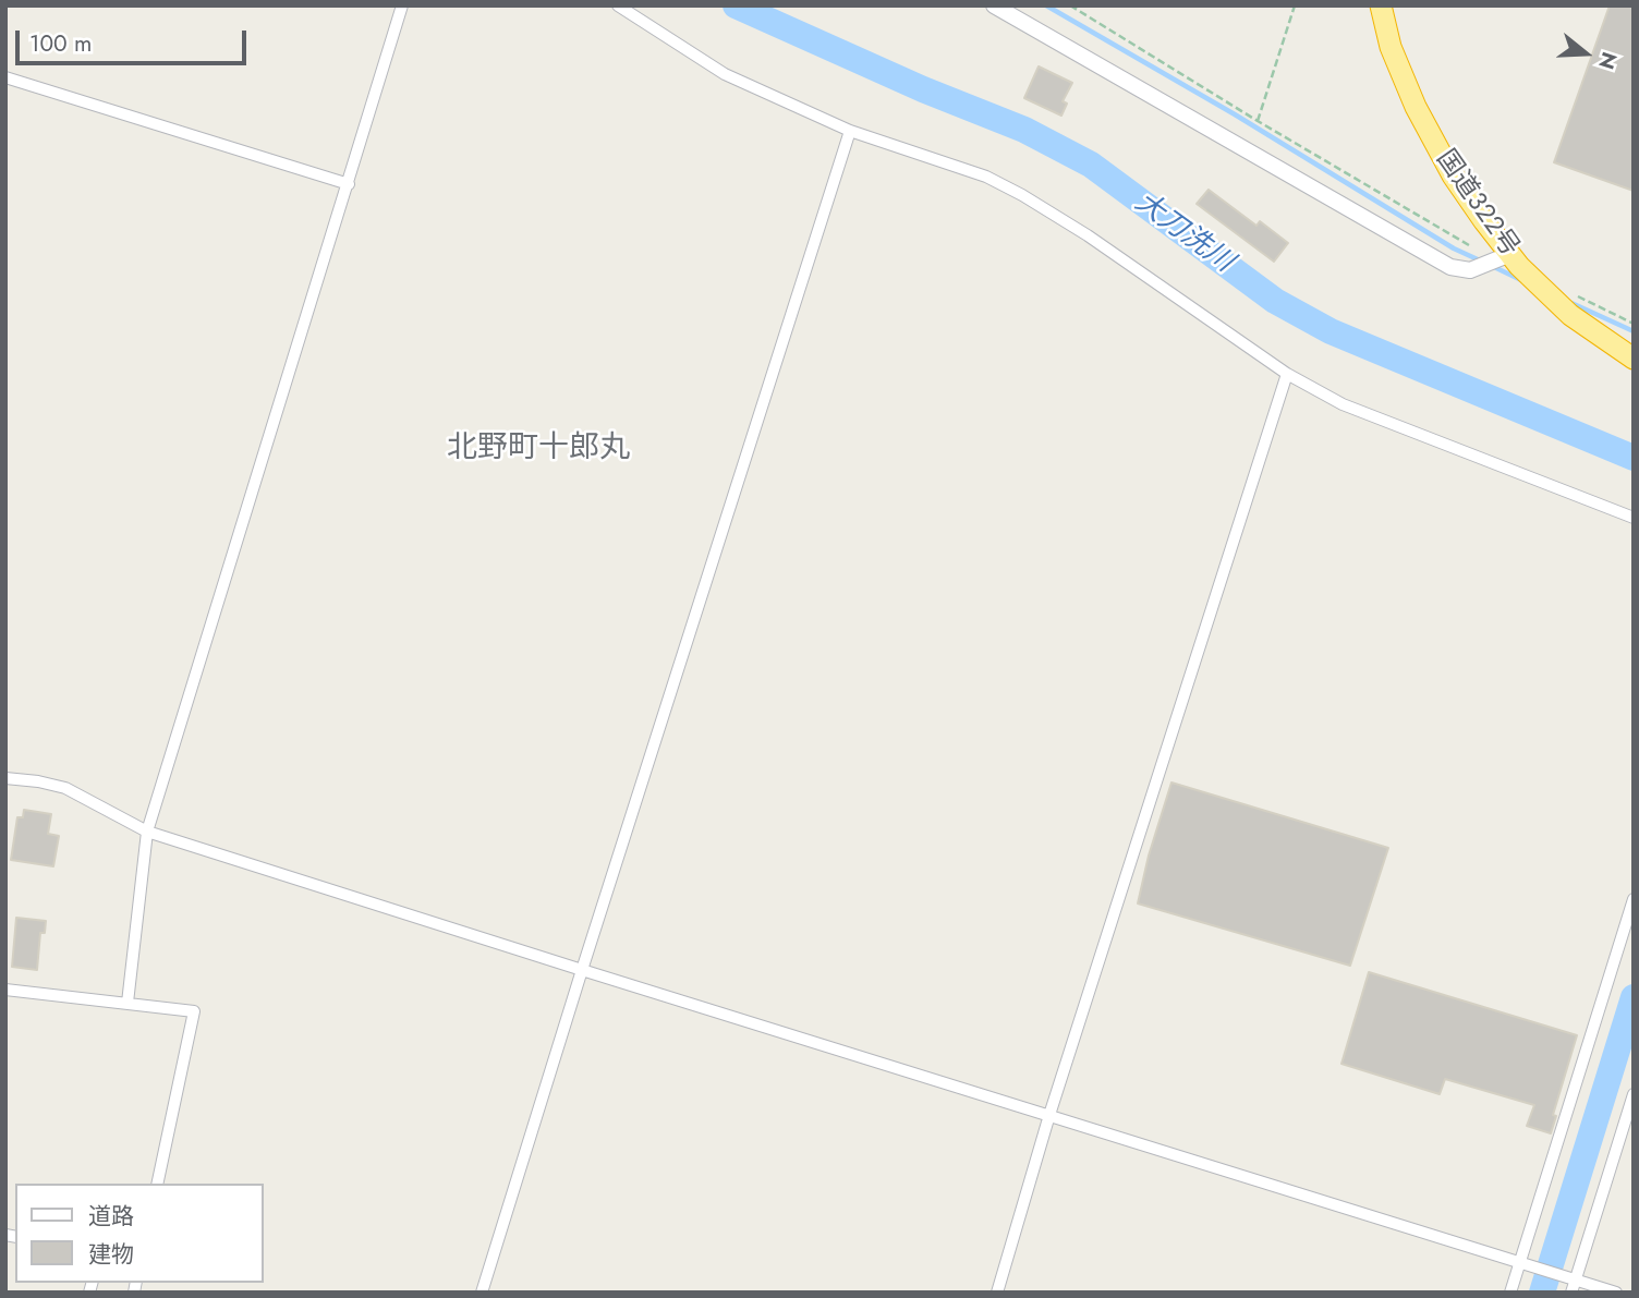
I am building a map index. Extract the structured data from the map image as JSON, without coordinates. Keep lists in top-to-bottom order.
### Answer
{
  "streets": {
    "highway": ["国道322号"]
  },
  "districts": ["北野町十郎丸"],
  "water": ["大刀洗川"],
  "legend": ["道路", "建物"],
  "scale_bar": "100 m",
  "north": "right"
}
